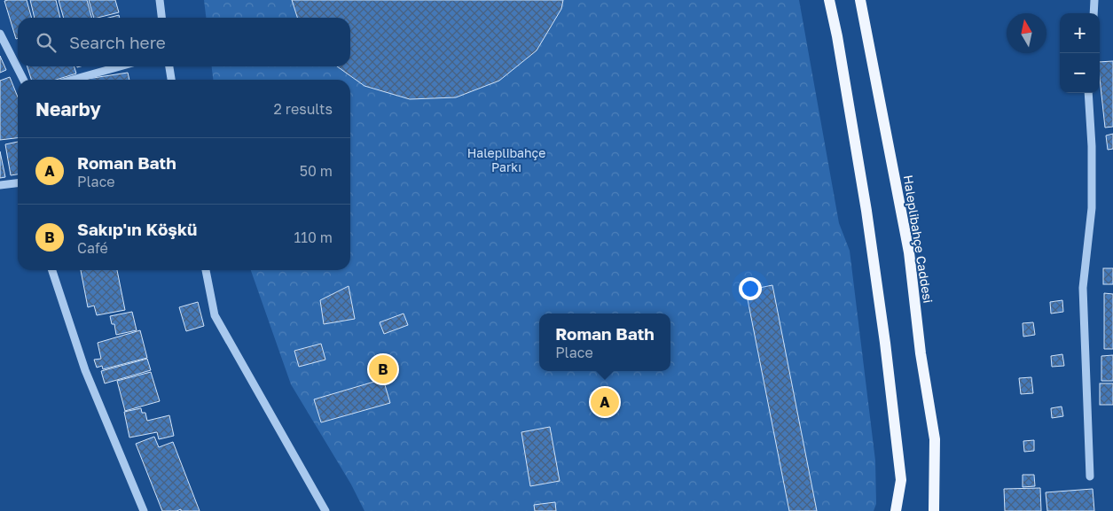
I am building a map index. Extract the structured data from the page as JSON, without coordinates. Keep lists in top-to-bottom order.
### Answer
{
  "streets": {
    "main road": ["Haleplibahçe Caddesi"]
  },
  "parks": ["Haleplibahçe Parkı"],
  "north": "top",
  "page": {
    "map_buttons": ["+", "−"],
    "search": "Search here",
    "heading": ["Nearby", "2 results"],
    "list": [
      {
        "mark": "A",
        "name": "Roman Bath",
        "note": "Place",
        "value": "50 m"
      },
      {
        "mark": "B",
        "name": "Sakıp'ın Köşkü",
        "note": "Café",
        "value": "110 m"
      }
    ],
    "popup": ["Roman Bath", "Place"],
    "pins": ["B", "A"]
  }
}
